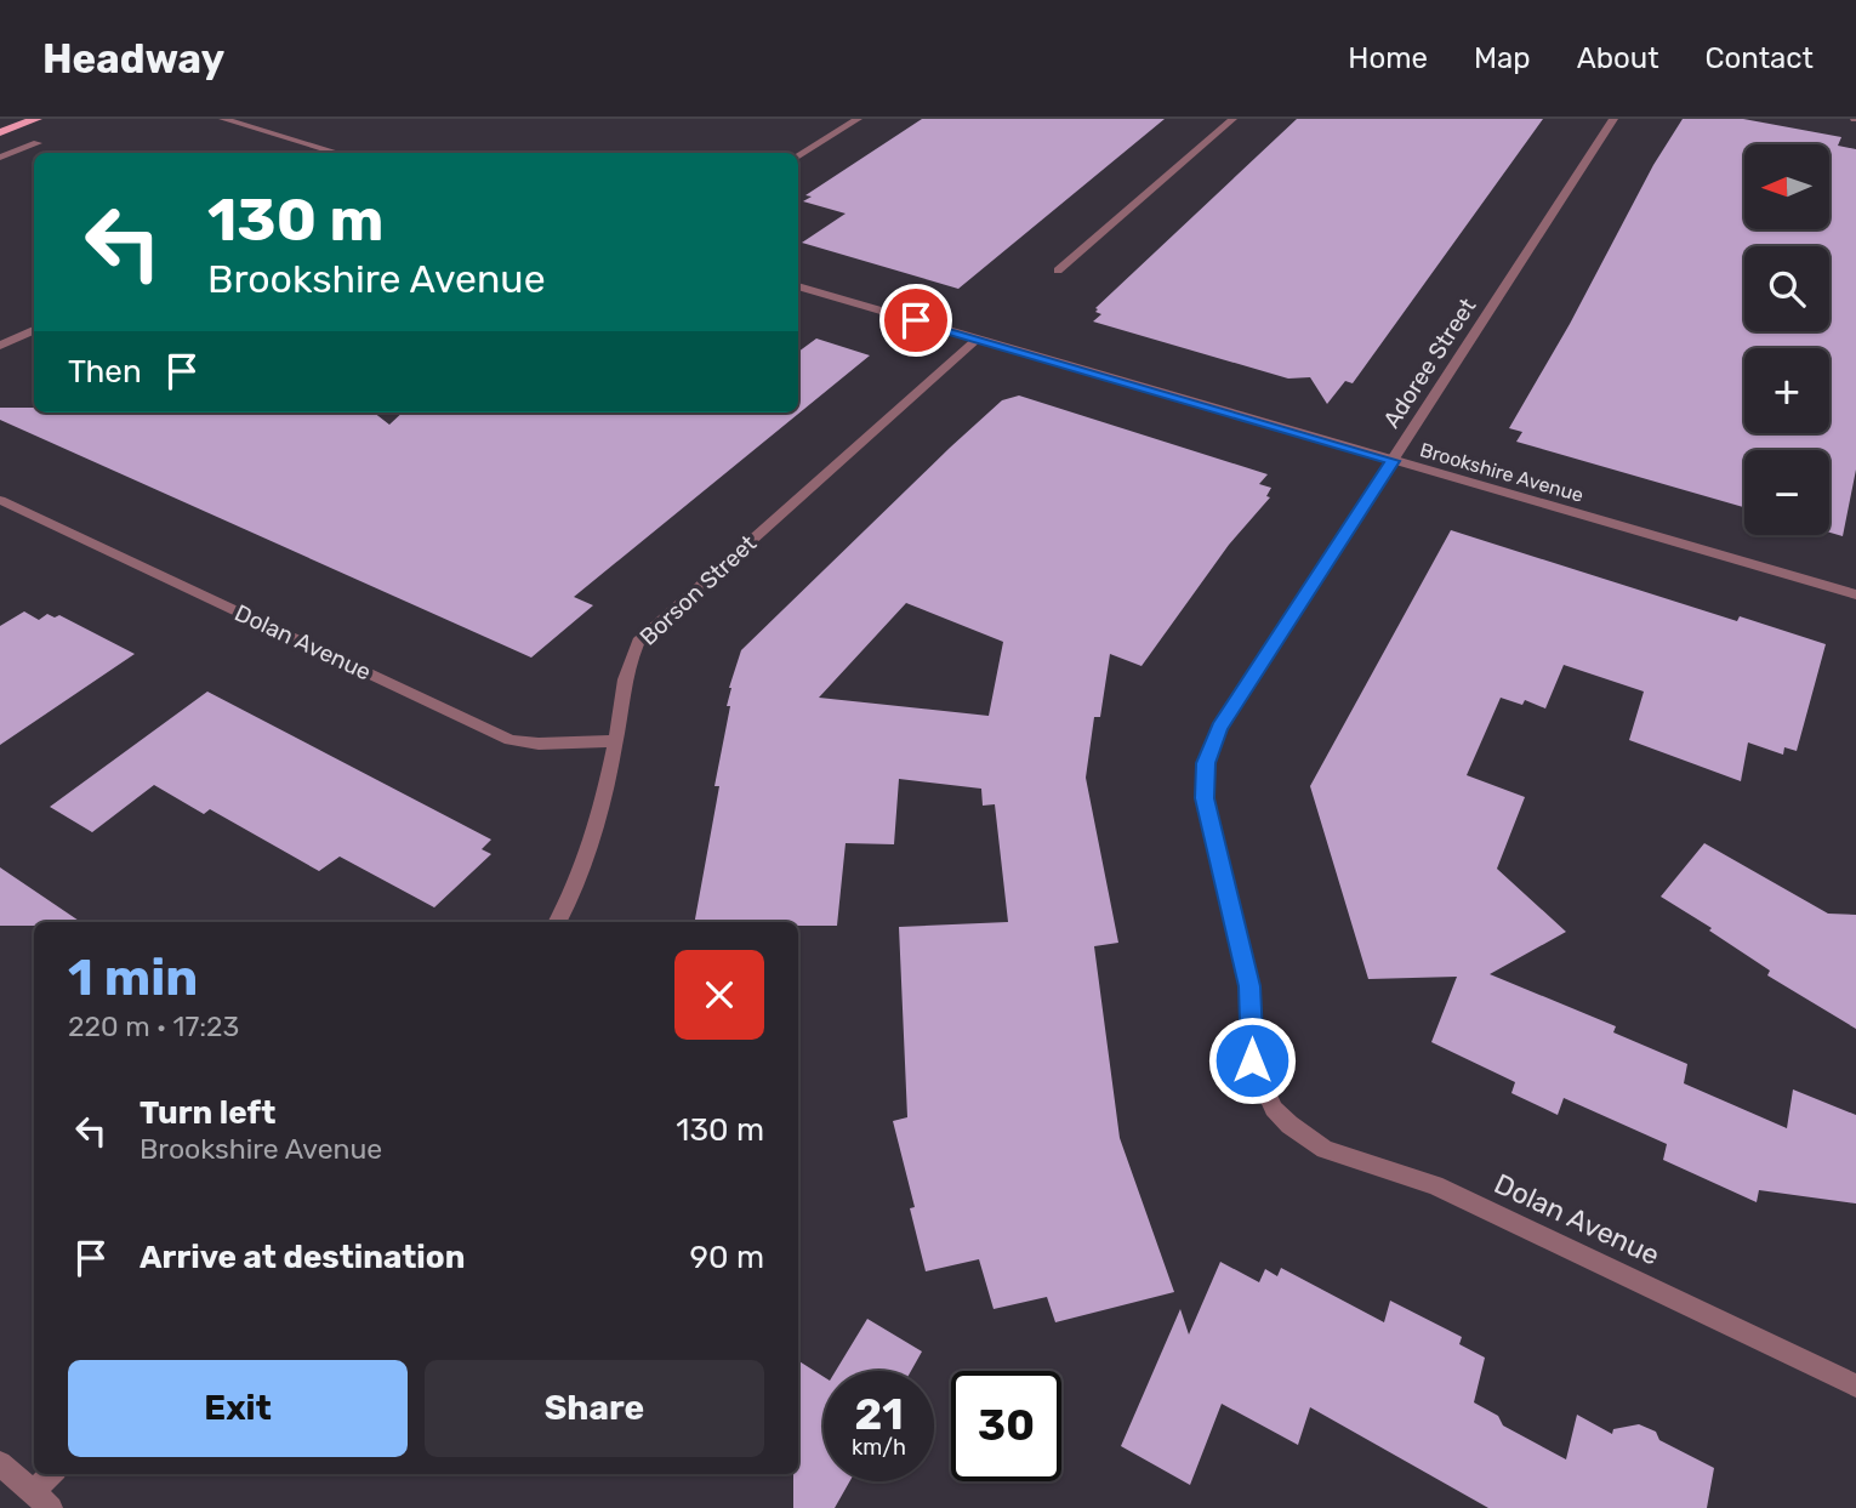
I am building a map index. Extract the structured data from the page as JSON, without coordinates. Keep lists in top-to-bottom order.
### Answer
{
  "streets": {
    "street": [
      "Adoree Street",
      "Brookshire Avenue",
      "Borson Street",
      "Dolan Avenue"
    ]
  },
  "crossings": [
    ["Adoree Street", "Brookshire Avenue"],
    ["Adoree Street", "Dolan Avenue"],
    ["Brookshire Avenue", "Borson Street"],
    ["Borson Street", "Dolan Avenue"]
  ],
  "north": "left",
  "page": {
    "header": "Headway",
    "nav": [
      "Home",
      "Map",
      "About",
      "Contact"
    ],
    "map_buttons": ["+", "−"],
    "turn": ["130 m", "Brookshire Avenue"],
    "then": "Then",
    "heading": ["1 min", "220 m · 17:23"],
    "list": [
      {
        "name": "Turn left",
        "note": "Brookshire Avenue",
        "value": "130 m"
      },
      {
        "name": "Arrive at destination",
        "value": "90 m"
      }
    ],
    "buttons": ["Exit", "Share"],
    "speed": "21 km/h",
    "limit": "30"
  }
}
